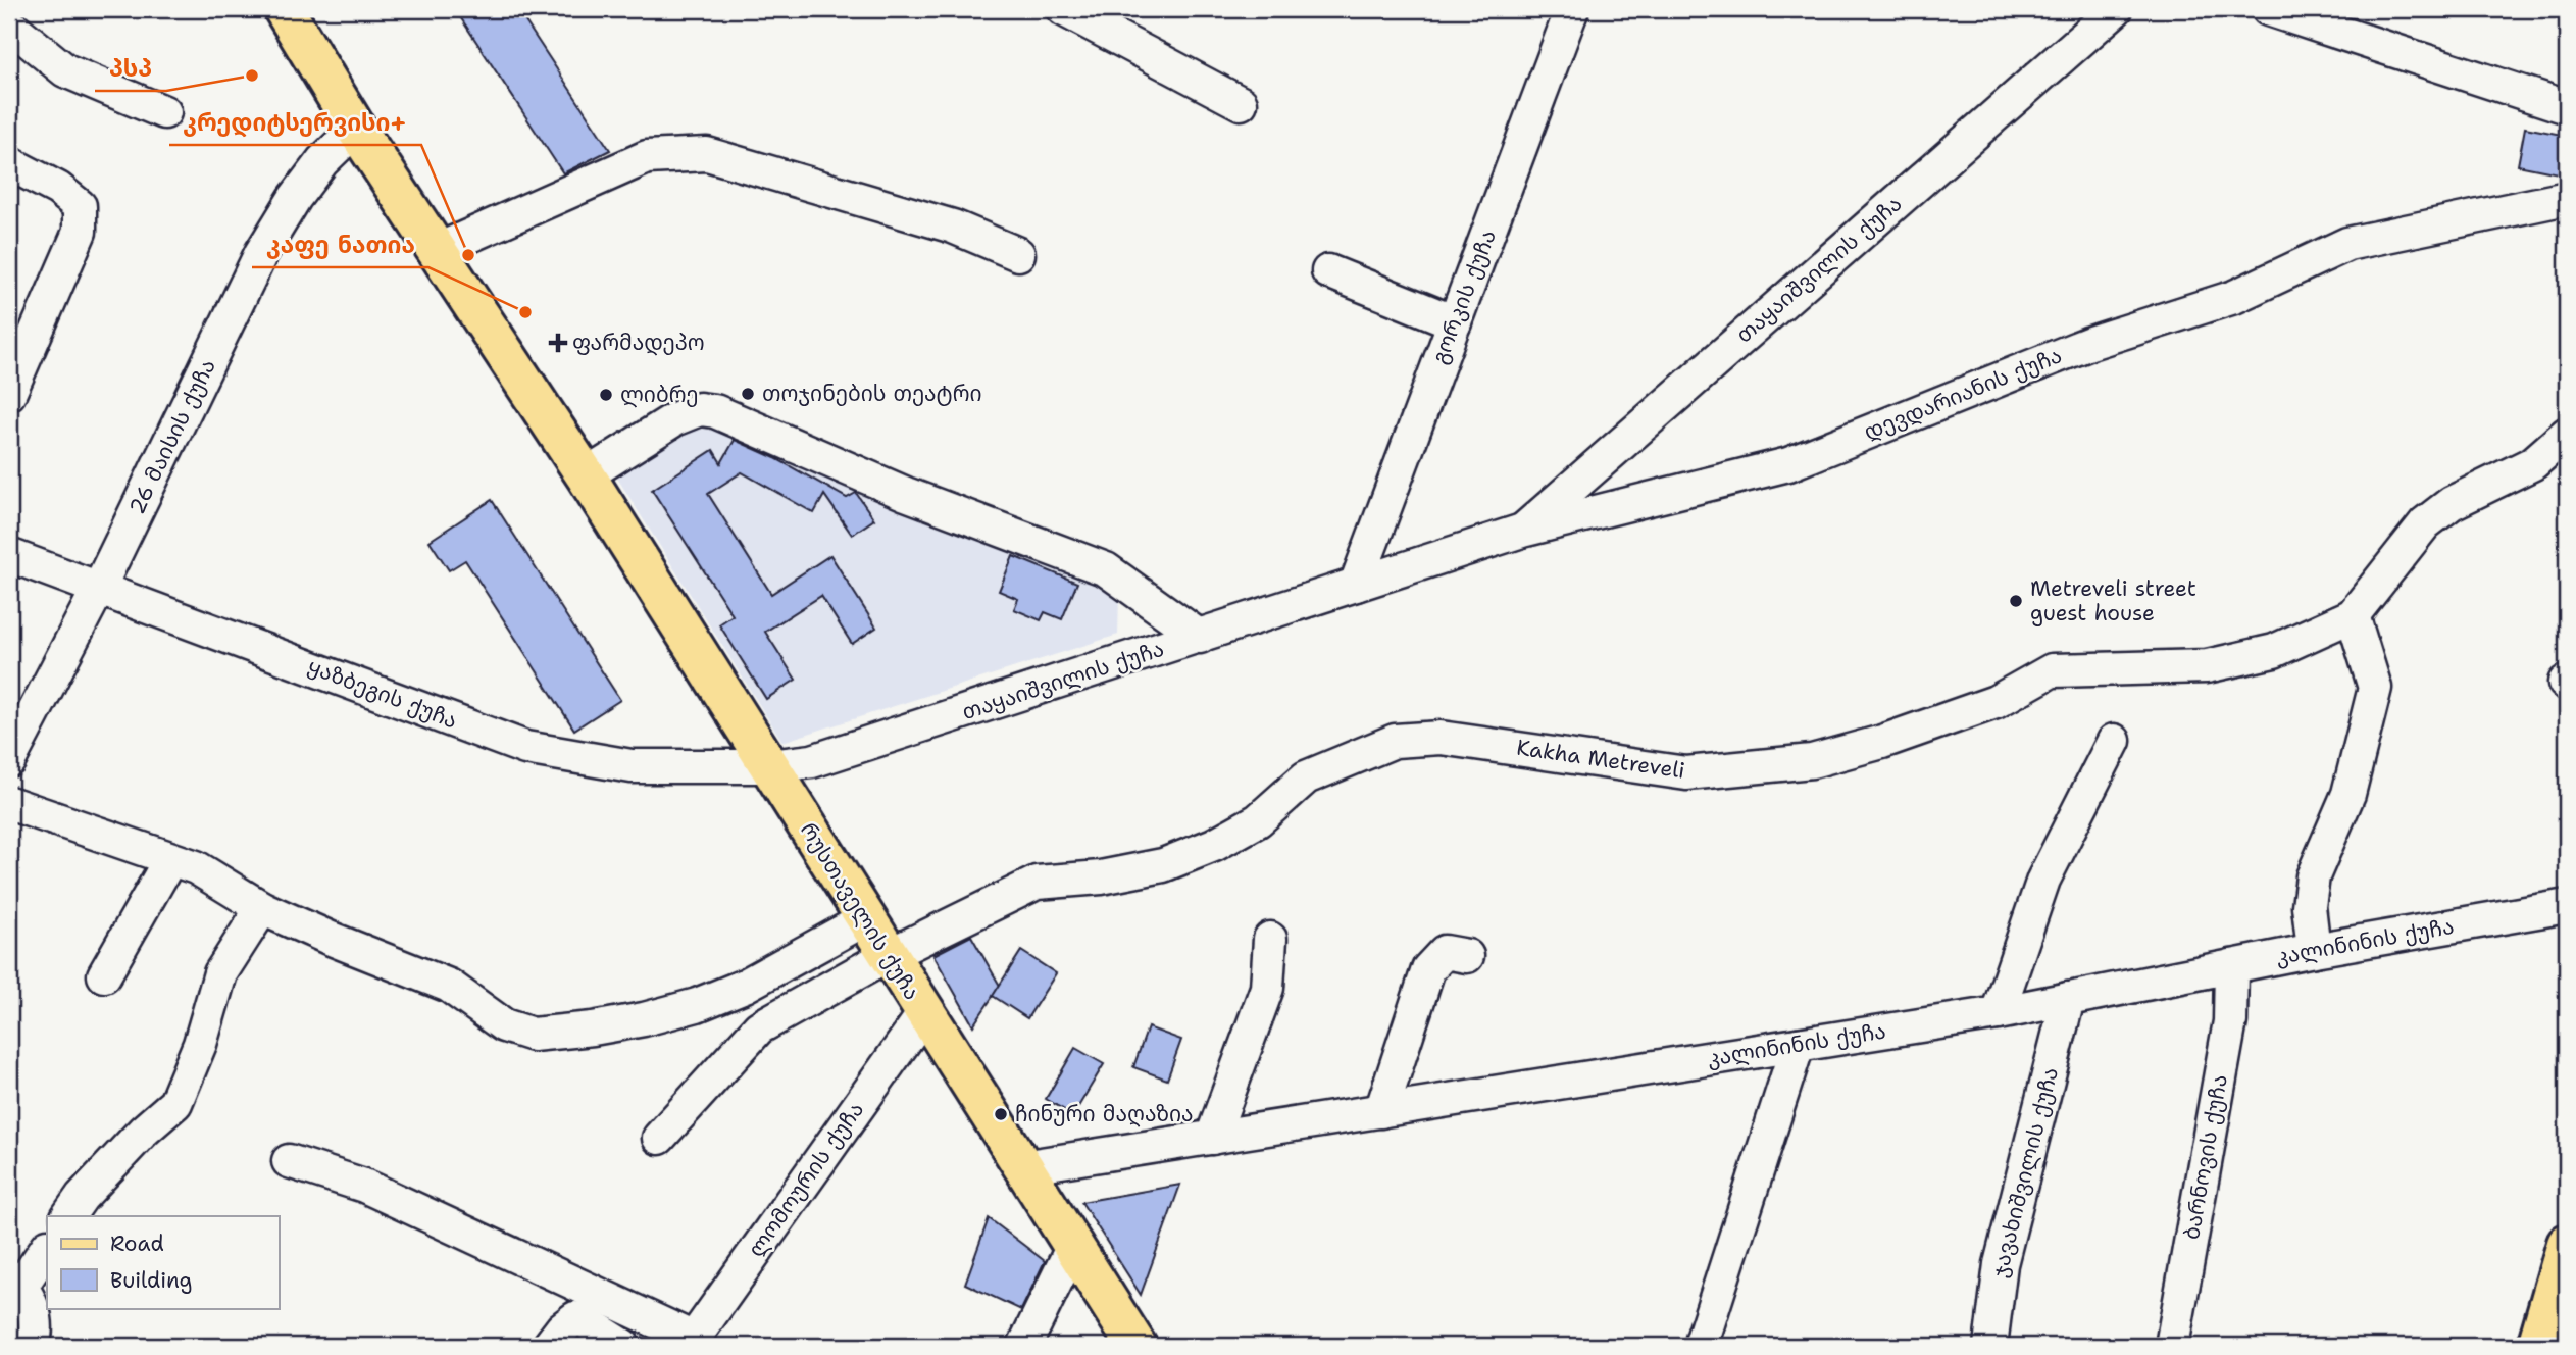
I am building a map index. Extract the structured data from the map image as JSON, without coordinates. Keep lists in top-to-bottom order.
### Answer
{
  "streets": {
    "main road": ["რუსთაველის ქუჩა"],
    "street": [
      "თაყაიშვილის ქუჩა",
      "გორკის ქუჩა",
      "დევდარიანის ქუჩა",
      "26 მაისის ქუჩა",
      "ყაზბეგის ქუჩა",
      "Kakha Metreveli",
      "კალინინის ქუჩა",
      "ბარნოვის ქუჩა",
      "ჯავახიშვილის ქუჩა",
      "ლომოურის ქუჩა"
    ]
  },
  "crossings": [
    ["თაყაიშვილის ქუჩა", "გორკის ქუჩა"],
    ["თაყაიშვილის ქუჩა", "დევდარიანის ქუჩა"],
    ["თაყაიშვილის ქუჩა", "ყაზბეგის ქუჩა"],
    ["თაყაიშვილის ქუჩა", "რუსთაველის ქუჩა"],
    ["გორკის ქუჩა", "დევდარიანის ქუჩა"],
    ["26 მაისის ქუჩა", "ყაზბეგის ქუჩა"],
    ["26 მაისის ქუჩა", "რუსთაველის ქუჩა"],
    ["ყაზბეგის ქუჩა", "რუსთაველის ქუჩა"],
    ["Kakha Metreveli", "რუსთაველის ქუჩა"],
    ["რუსთაველის ქუჩა", "კალინინის ქუჩა"],
    ["რუსთაველის ქუჩა", "ლომოურის ქუჩა"],
    ["კალინინის ქუჩა", "ბარნოვის ქუჩა"],
    ["კალინინის ქუჩა", "ჯავახიშვილის ქუჩა"]
  ],
  "places": {
    "other": [
      "პსპ",
      "კრედიტსერვისი+",
      "კაფე ნათია",
      "თოჯინების თეატრი",
      "ლიბრე",
      "Metreveli street guest house",
      "ჩინური მაღაზია"
    ],
    "health": ["ფარმადეპო"]
  },
  "legend": ["Road", "Building"]
}
